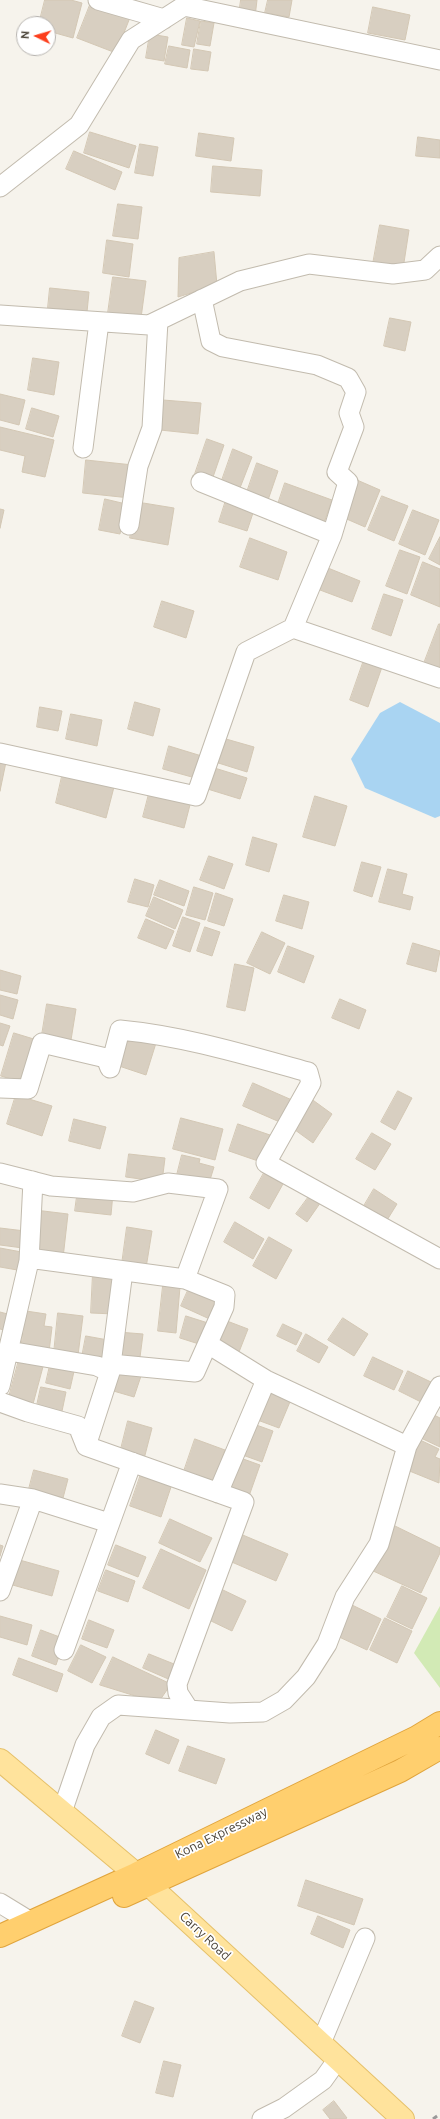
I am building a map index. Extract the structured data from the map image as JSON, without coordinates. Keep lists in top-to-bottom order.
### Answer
{
  "streets": {
    "highway": ["Kona Expressway"],
    "main road": ["Carry Road"]
  },
  "crossings": [
    ["Kona Expressway", "Carry Road"]
  ],
  "north": "left"
}
